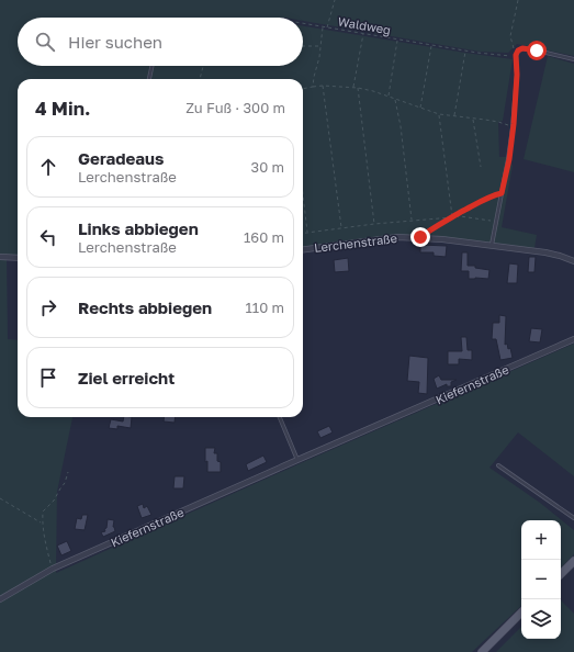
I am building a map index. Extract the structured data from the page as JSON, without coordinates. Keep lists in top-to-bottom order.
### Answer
{
  "streets": {
    "street": ["Lerchenstraße", "Kiefernstraße"],
    "path": ["Waldweg"]
  },
  "page": {
    "search": "Hier suchen",
    "heading": ["4 Min.", "Zu Fuß · 300 m"],
    "list": [
      ["Geradeaus", "Lerchenstraße", "30 m"],
      ["Links abbiegen", "Lerchenstraße", "160 m"],
      ["Rechts abbiegen", "110 m"],
      "Ziel erreicht"
    ],
    "map_buttons": ["+", "−"]
  }
}
